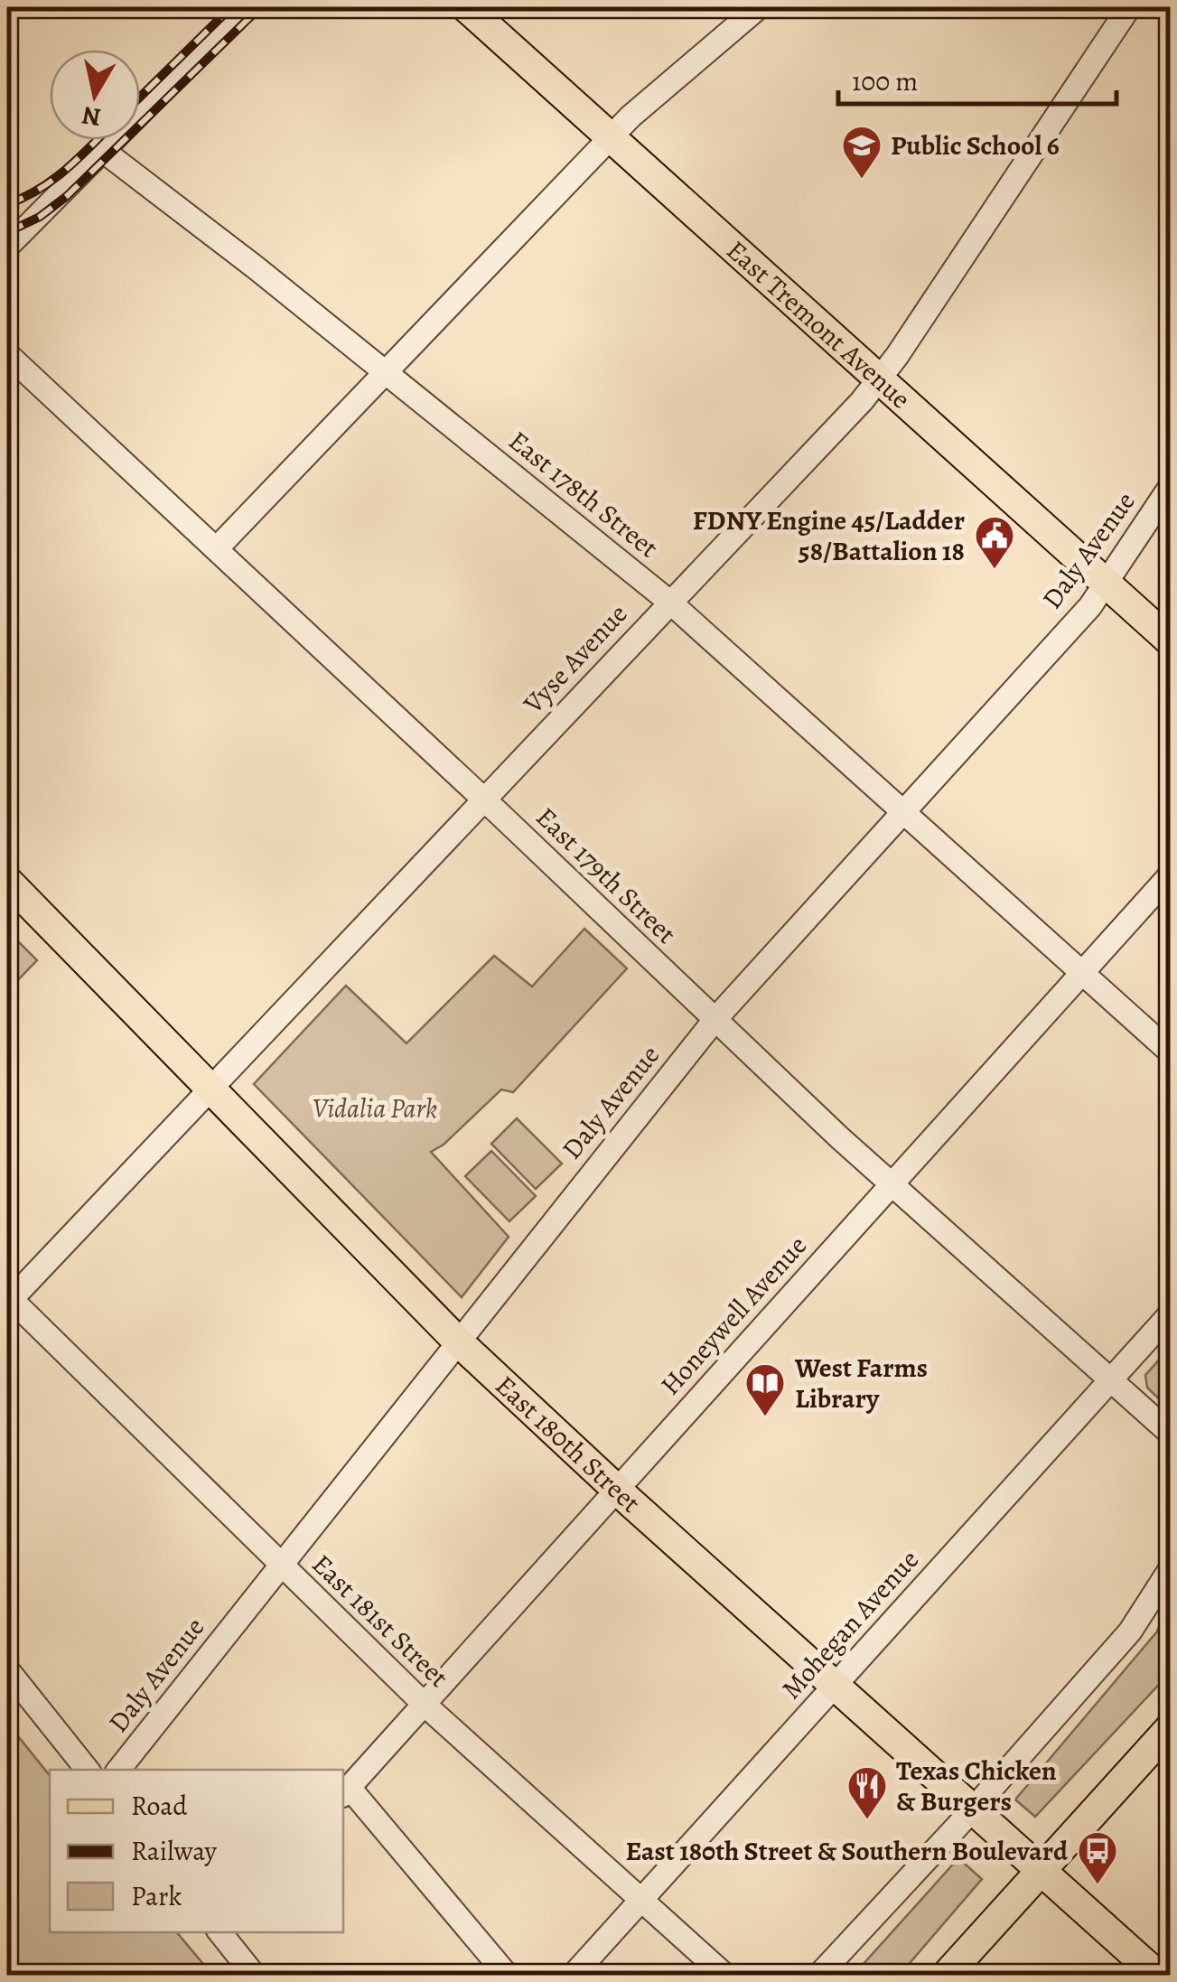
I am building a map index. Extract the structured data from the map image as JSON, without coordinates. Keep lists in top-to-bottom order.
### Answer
{
  "streets": {
    "main road": ["East Tremont Avenue", "East 180th Street"],
    "street": [
      "East 178th Street",
      "Daly Avenue",
      "Vyse Avenue",
      "East 179th Street",
      "Honeywell Avenue",
      "East 181st Street",
      "Mohegan Avenue"
    ]
  },
  "crossings": [
    ["East Tremont Avenue", "Daly Avenue"],
    ["East Tremont Avenue", "Vyse Avenue"],
    ["East 178th Street", "Daly Avenue"],
    ["East 178th Street", "Vyse Avenue"],
    ["East 178th Street", "Honeywell Avenue"],
    ["Daly Avenue", "East 179th Street"],
    ["Daly Avenue", "East 180th Street"],
    ["Daly Avenue", "East 181st Street"],
    ["Vyse Avenue", "East 179th Street"],
    ["Vyse Avenue", "East 180th Street"],
    ["Vyse Avenue", "East 181st Street"],
    ["East 179th Street", "Honeywell Avenue"],
    ["East 179th Street", "Mohegan Avenue"],
    ["Honeywell Avenue", "East 180th Street"],
    ["Honeywell Avenue", "East 181st Street"],
    ["East 180th Street", "Mohegan Avenue"],
    ["East 181st Street", "Mohegan Avenue"]
  ],
  "parks": ["Vidalia Park"],
  "places": {
    "school or university": ["Public School 6"],
    "public building": ["FDNY Engine 45/Ladder 58/Battalion 18"],
    "library": ["West Farms Library"],
    "restaurant": ["Texas Chicken & Burgers"],
    "bus stop": ["East 180th Street & Southern Boulevard"]
  },
  "legend": ["Road", "Railway", "Park"],
  "scale_bar": "100 m",
  "north": "bottom"
}
